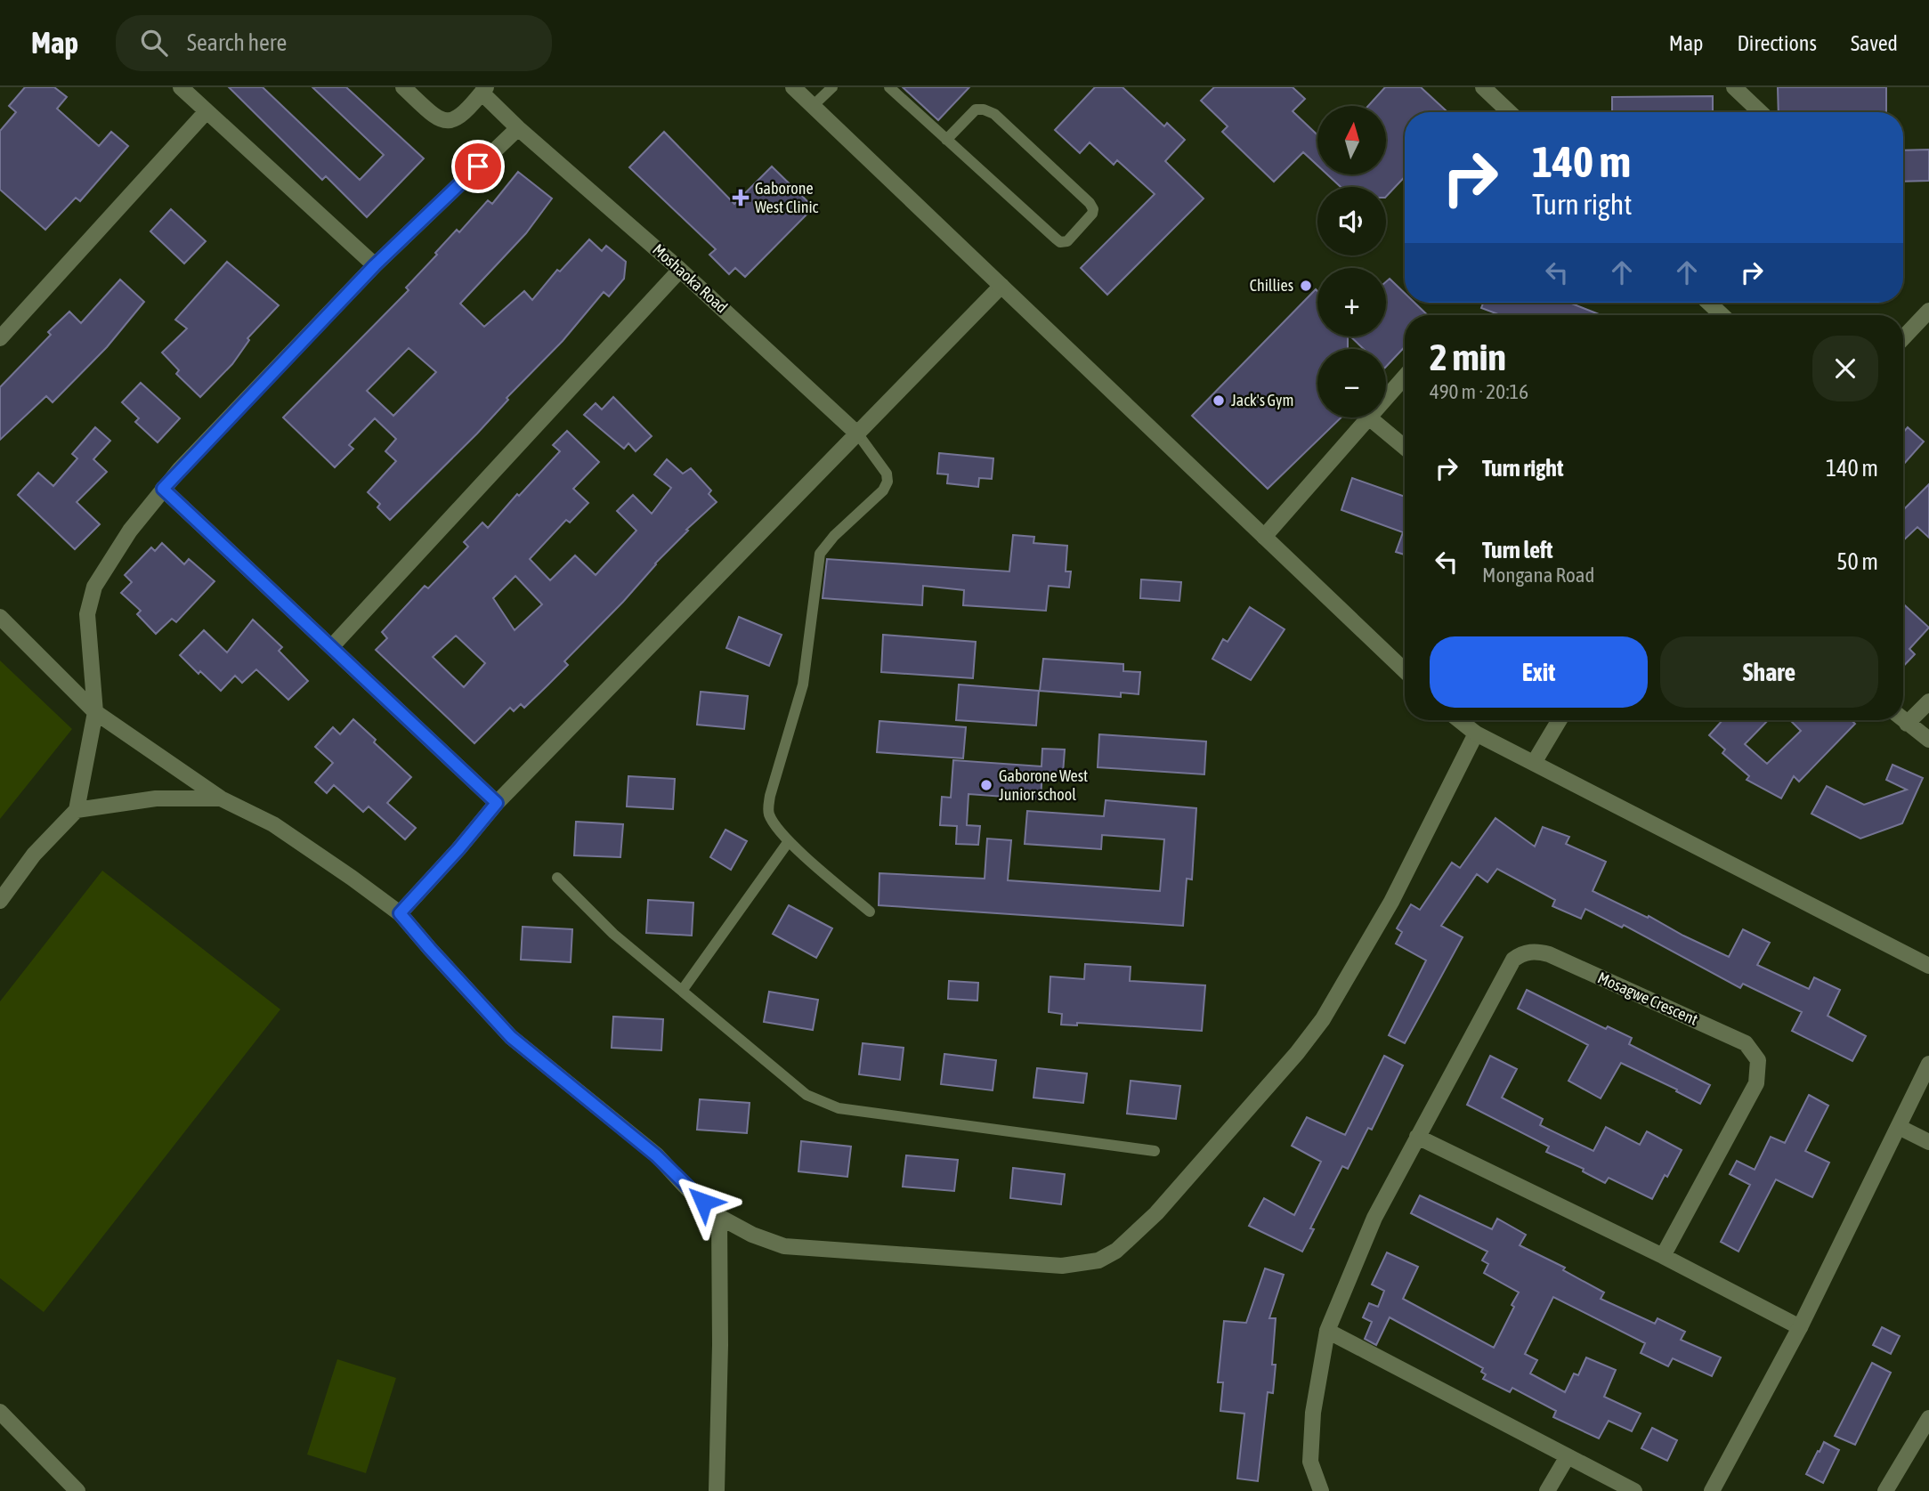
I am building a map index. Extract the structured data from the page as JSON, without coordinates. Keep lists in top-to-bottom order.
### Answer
{
  "streets": {
    "street": ["Moshaoka Road", "Mosagwe Crescent"]
  },
  "places": {
    "health": ["Gaborone West Clinic"],
    "other": ["Chillies", "Jack's Gym", "Gaborone West Junior school"]
  },
  "north": "top",
  "page": {
    "header": "Map",
    "search": "Search here",
    "nav": ["Map", "Directions", "Saved"],
    "map_buttons": ["+", "−"],
    "turn": ["140 m", "Turn right"],
    "heading": ["2 min", "490 m · 20:16"],
    "list": [
      {
        "name": "Turn right",
        "value": "140 m"
      },
      {
        "name": "Turn left",
        "note": "Mongana Road",
        "value": "50 m"
      }
    ],
    "buttons": ["Exit", "Share"]
  }
}
